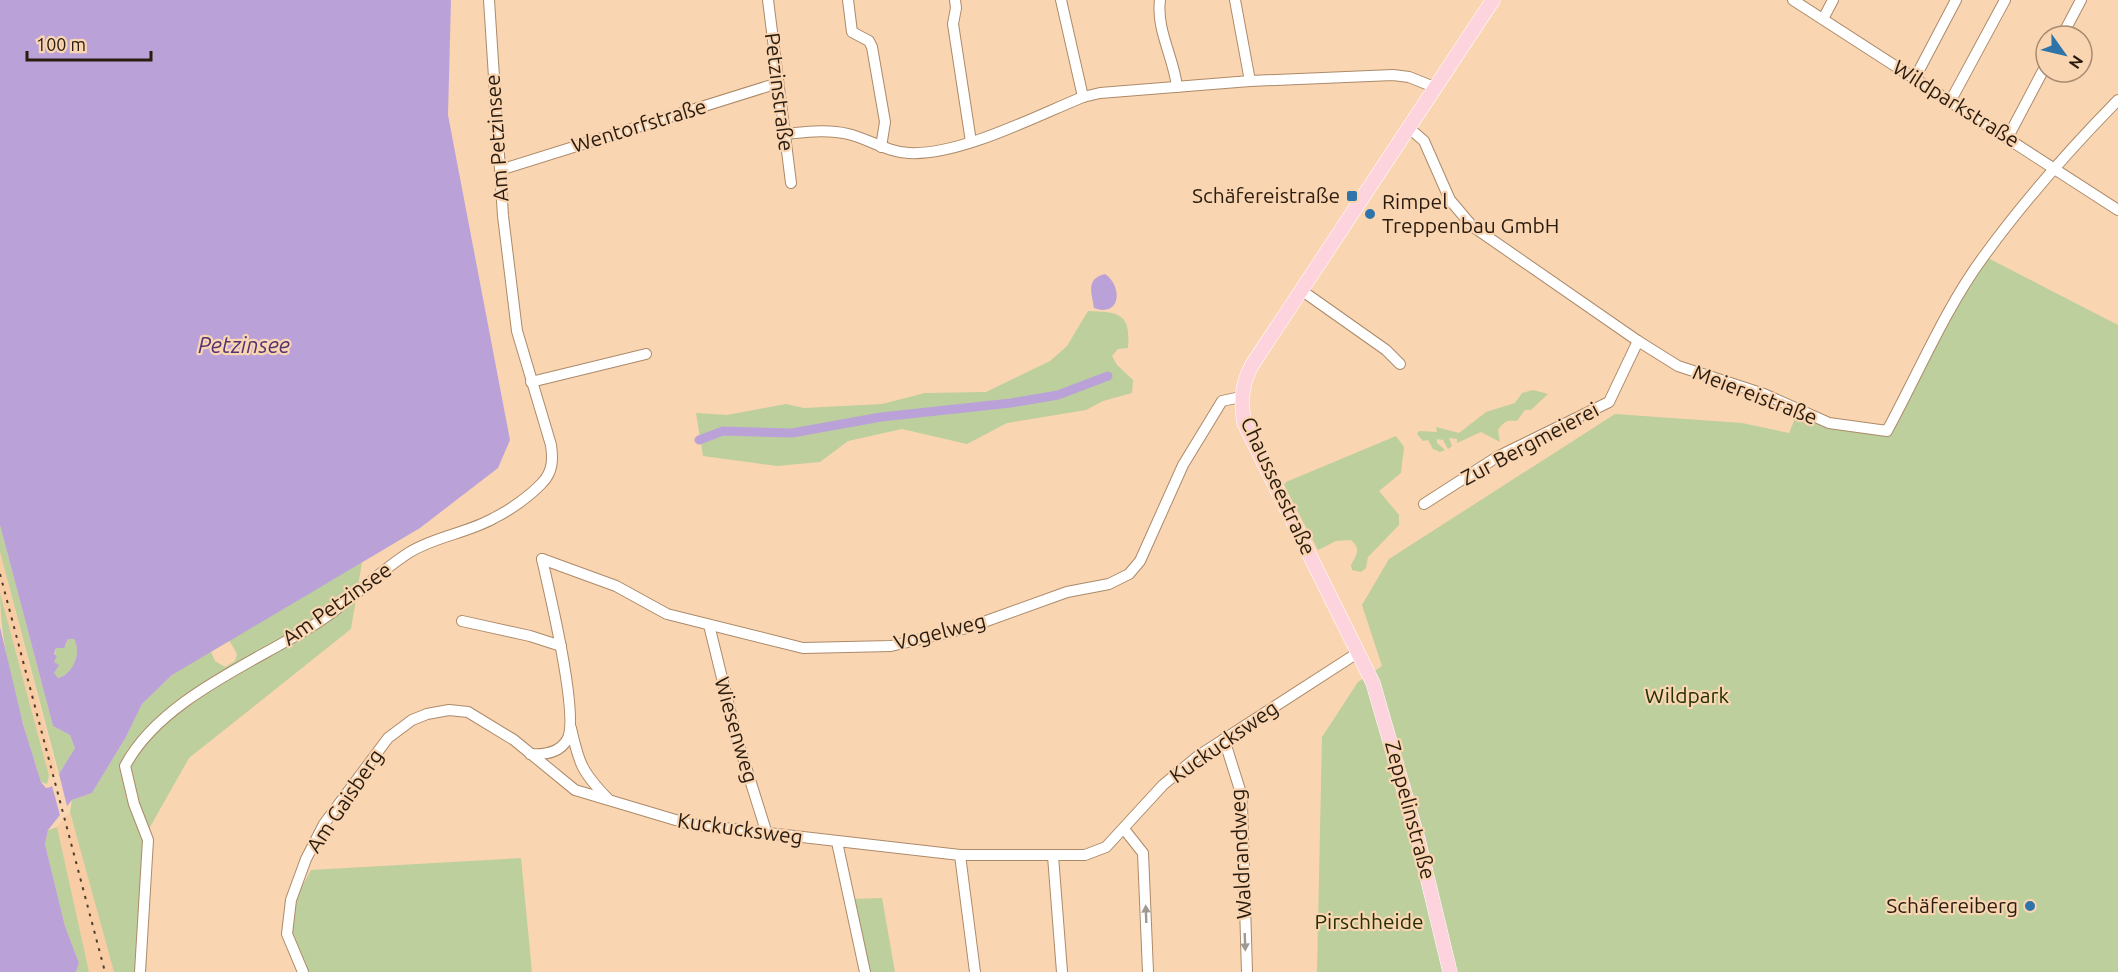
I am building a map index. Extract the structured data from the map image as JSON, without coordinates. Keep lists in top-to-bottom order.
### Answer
{
  "streets": {
    "main road": ["Chausseestraße", "Zeppelinstraße"],
    "street": [
      "Petzinstraße",
      "Wildparkstraße",
      "Wentorfstraße",
      "Am Petzinsee",
      "Meiereistraße",
      "Zur Bergmeierei",
      "Vogelweg",
      "Wiesenweg",
      "Kuckucksweg",
      "Am Gaisberg",
      "Waldrandweg"
    ]
  },
  "crossings": [
    ["Petzinstraße", "Wentorfstraße"],
    ["Wildparkstraße", "Meiereistraße"],
    ["Wentorfstraße", "Am Petzinsee"],
    ["Meiereistraße", "Zur Bergmeierei"],
    ["Meiereistraße", "Chausseestraße"],
    ["Chausseestraße", "Vogelweg"],
    ["Chausseestraße", "Kuckucksweg"],
    ["Chausseestraße", "Zeppelinstraße"],
    ["Vogelweg", "Wiesenweg"],
    ["Wiesenweg", "Kuckucksweg"],
    ["Kuckucksweg", "Am Gaisberg"],
    ["Kuckucksweg", "Zeppelinstraße"],
    ["Kuckucksweg", "Waldrandweg"]
  ],
  "one_way": ["Waldrandweg"],
  "water": ["Petzinsee"],
  "parks": ["Wildpark", "Pirschheide"],
  "places": {
    "transit": ["Schäfereistraße"],
    "other": ["Rimpel Treppenbau GmbH", "Schäfereiberg"]
  },
  "scale_bar": "100 m",
  "north": "bottom right"
}
